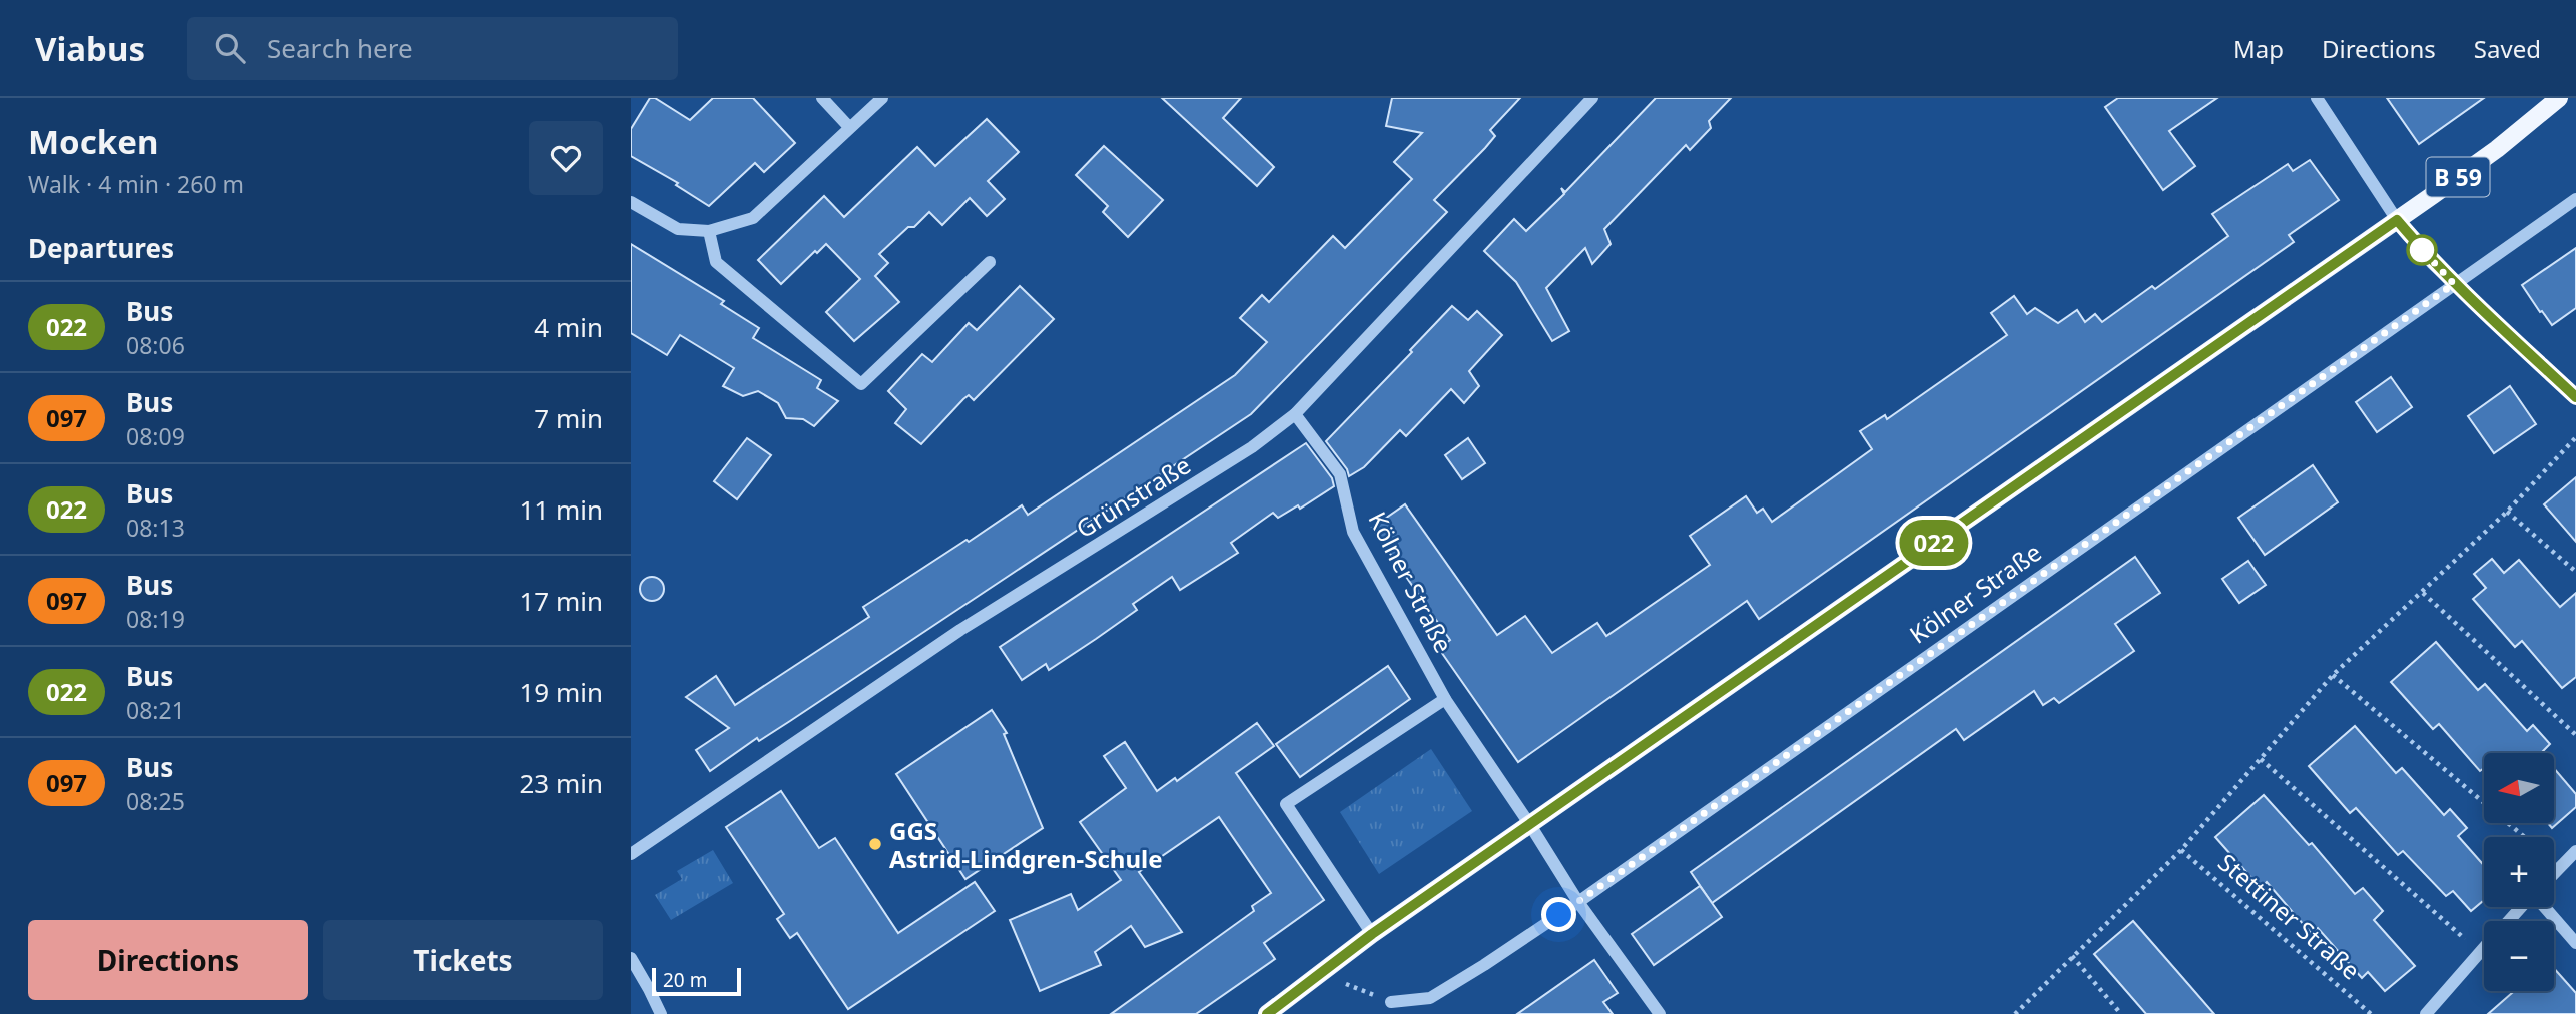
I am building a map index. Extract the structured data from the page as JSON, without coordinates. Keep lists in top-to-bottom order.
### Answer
{
  "streets": {
    "main road": ["B 59"],
    "street": ["Grünstraße", "Kölner Straße"],
    "path": ["Stettiner Straße"]
  },
  "crossings": [
    ["B 59", "Kölner Straße"],
    ["Grünstraße", "Kölner Straße"]
  ],
  "places": ["GGS Astrid-Lindgren-Schule"],
  "lines": ["bus line 022"],
  "scale_bar": "20 m",
  "north": "left",
  "page": {
    "header": "Viabus",
    "search": "Search here",
    "nav": ["Map", "Directions", "Saved"],
    "heading": [
      ["Mocken", "Walk · 4 min · 260 m"],
      "Departures"
    ],
    "on_map": "022",
    "list": [
      {
        "mark": "022",
        "name": "Bus",
        "note": "08:06",
        "value": "4 min"
      },
      {
        "mark": "097",
        "name": "Bus",
        "note": "08:09",
        "value": "7 min"
      },
      {
        "mark": "022",
        "name": "Bus",
        "note": "08:13",
        "value": "11 min"
      },
      {
        "mark": "097",
        "name": "Bus",
        "note": "08:19",
        "value": "17 min"
      },
      {
        "mark": "022",
        "name": "Bus",
        "note": "08:21",
        "value": "19 min"
      },
      {
        "mark": "097",
        "name": "Bus",
        "note": "08:25",
        "value": "23 min"
      }
    ],
    "map_buttons": ["+", "−"],
    "buttons": ["Directions", "Tickets"],
    "scale": "20 m"
  }
}
